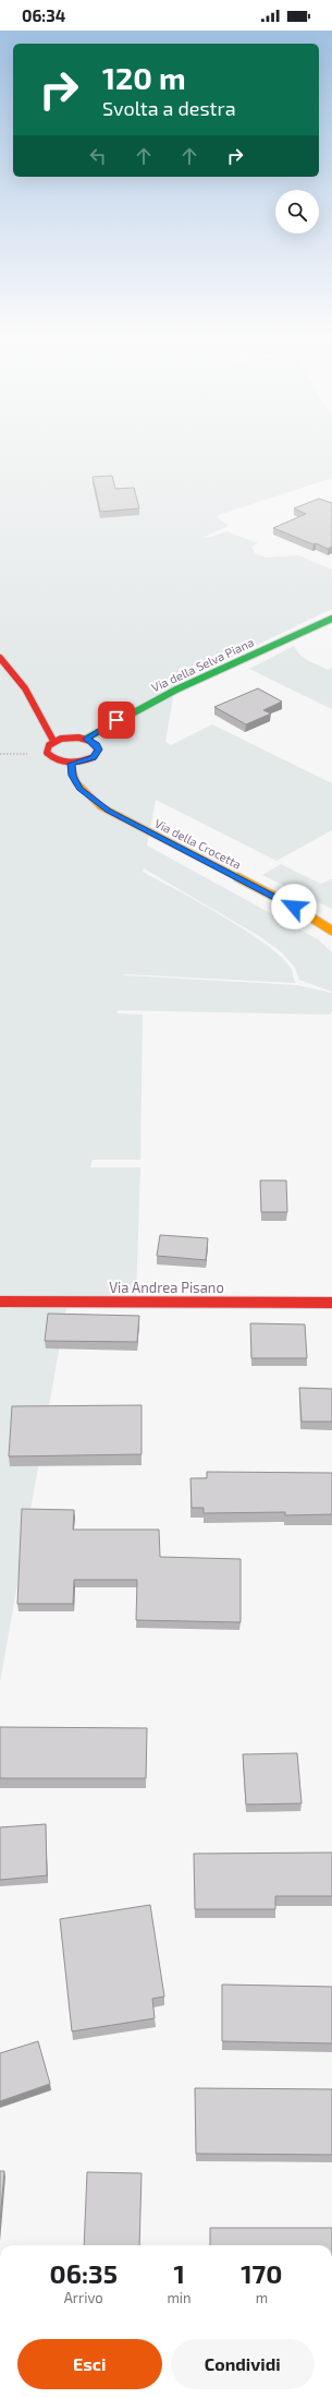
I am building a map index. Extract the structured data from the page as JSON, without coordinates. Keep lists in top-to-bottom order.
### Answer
{
  "streets": {
    "street": ["Via della Selva Piana", "Via della Crocetta", "Via Andrea Pisano"]
  },
  "page": {
    "status": "06:34",
    "turn": ["120 m", "Svolta a destra"],
    "eta": [
      "06:35",
      "Arrivo",
      "1",
      "min",
      "170",
      "m"
    ],
    "buttons": ["Esci", "Condividi"]
  }
}
